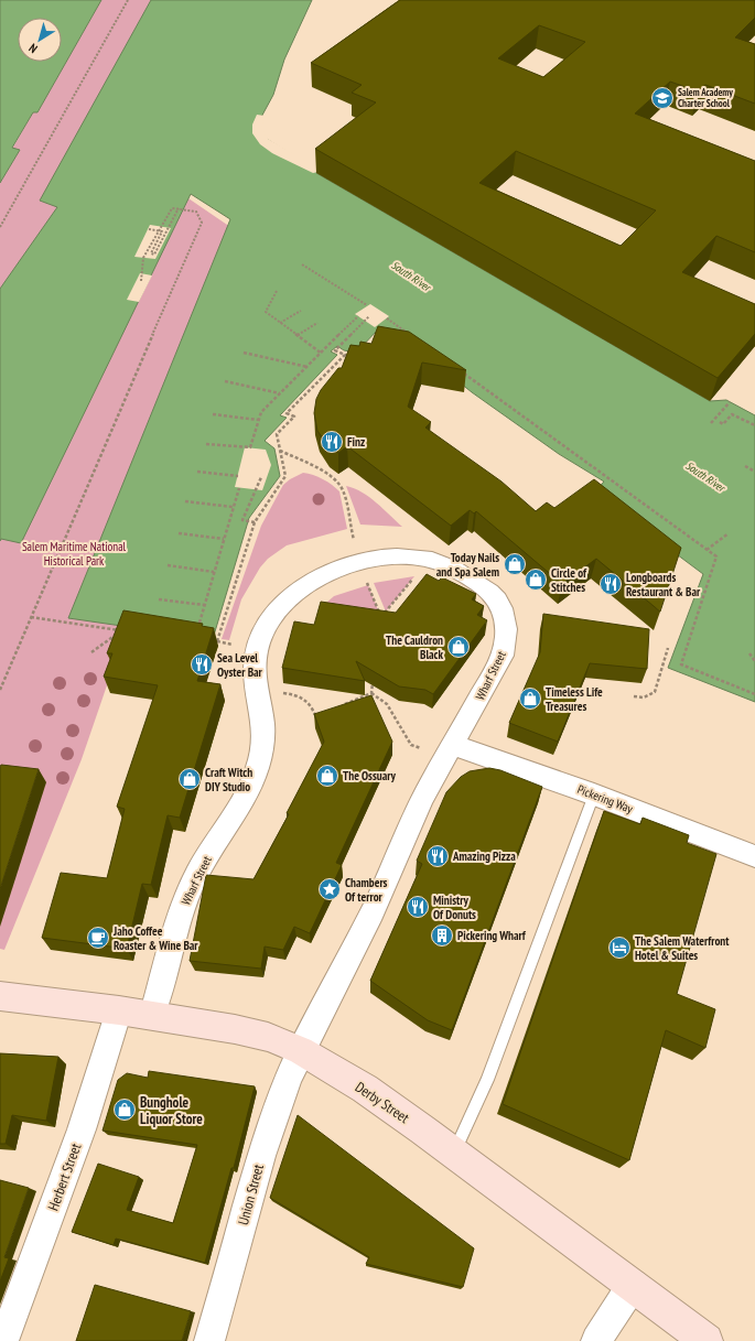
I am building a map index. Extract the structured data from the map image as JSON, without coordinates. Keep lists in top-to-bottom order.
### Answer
{
  "streets": {
    "main road": ["Derby Street"],
    "street": [
      "Wharf Street",
      "Pickering Way",
      "Herbert Street",
      "Union Street"
    ]
  },
  "crossings": [
    ["Wharf Street", "Pickering Way"],
    ["Wharf Street", "Derby Street"],
    ["Wharf Street", "Union Street"],
    ["Derby Street", "Herbert Street"],
    ["Derby Street", "Union Street"]
  ],
  "water": ["South River"],
  "parks": ["Salem Maritime National Historical Park"],
  "places": {
    "school or university": ["Salem Academy Charter School"],
    "restaurant": [
      "Finz",
      "Longboards Restaurant & Bar",
      "Sea Level Oyster Bar",
      "Amazing Pizza",
      "Ministry Of Donuts"
    ],
    "shop": [
      "Today Nails and Spa Salem",
      "Circle of Stitches",
      "The Cauldron Black",
      "Timeless Life Treasures",
      "The Ossuary",
      "Craft Witch DIY Studio",
      "Bunghole Liquor Store"
    ],
    "place": ["Chambers Of terror"],
    "building": ["Pickering Wharf"],
    "cafe": ["Jaho Coffee Roaster & Wine Bar"],
    "hotel": ["The Salem Waterfront Hotel & Suites"]
  },
  "north": "bottom left"
}
